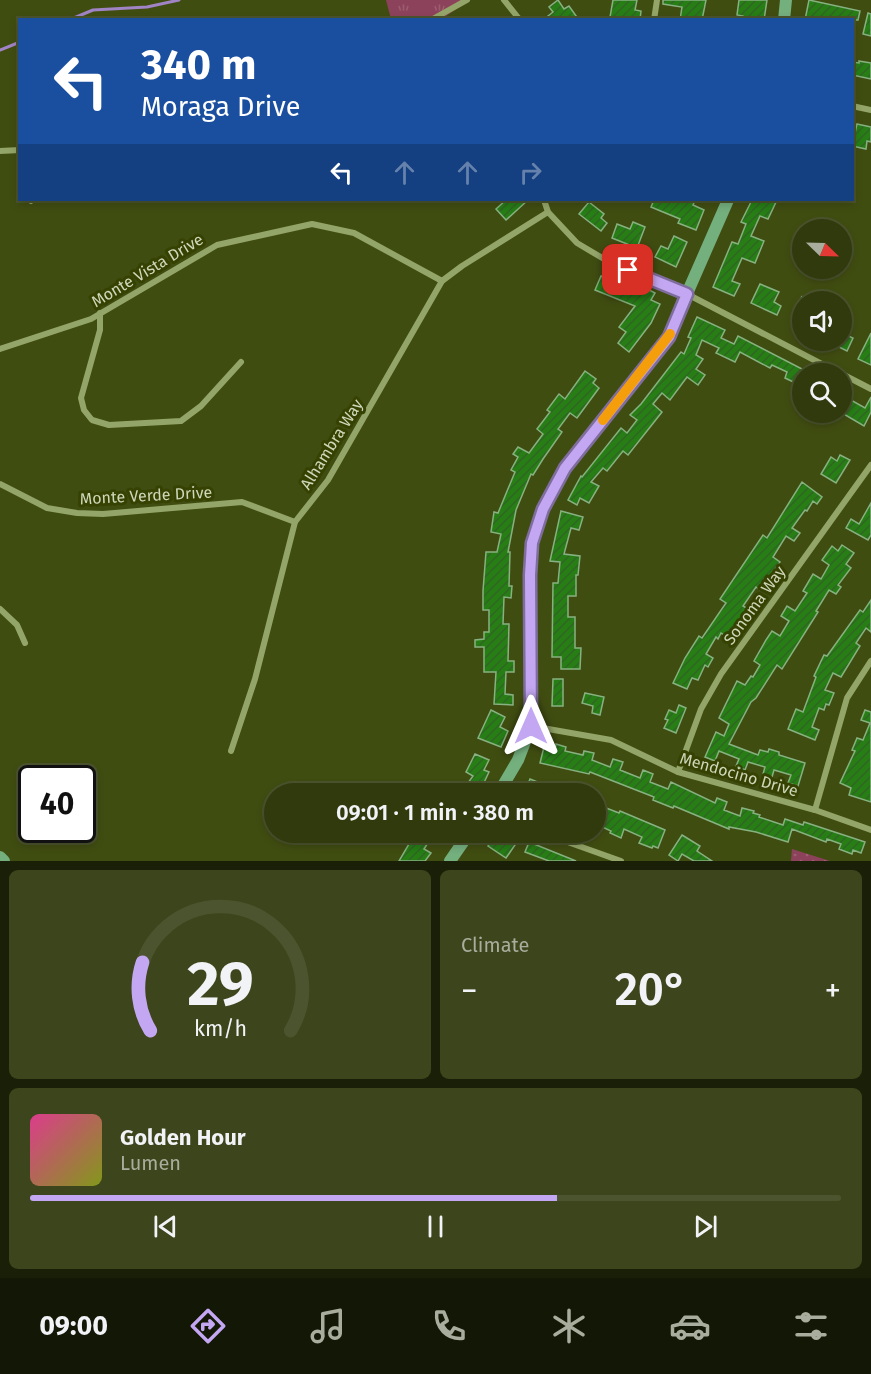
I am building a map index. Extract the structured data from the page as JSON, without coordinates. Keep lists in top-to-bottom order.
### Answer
{
  "streets": {
    "street": [
      "Monte Vista Drive",
      "Alhambra Way",
      "Monte Verde Drive",
      "Sonoma Way",
      "Mendocino Drive"
    ]
  },
  "crossings": [
    ["Monte Vista Drive", "Alhambra Way"],
    ["Alhambra Way", "Monte Verde Drive"],
    ["Sonoma Way", "Mendocino Drive"]
  ],
  "north": "bottom right",
  "page": {
    "turn": ["340 m", "Moraga Drive"],
    "limit": "40",
    "trip": "09:01 · 1 min · 380 m",
    "tile": "Climate",
    "heat": ["−", "20°", "+"],
    "song": ["Golden Hour", "Lumen"],
    "tabs": "09:00",
    "gauge": ["29", "km/h"]
  }
}
